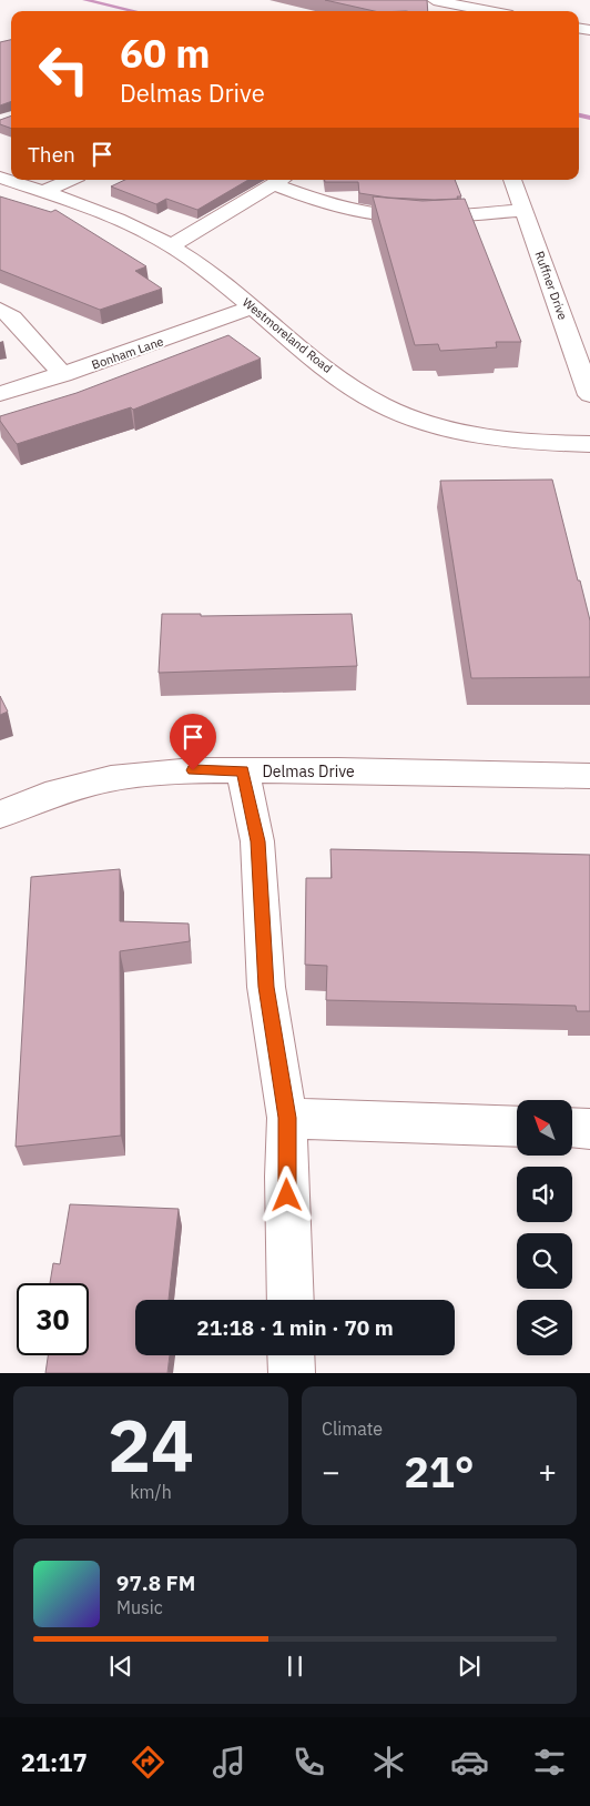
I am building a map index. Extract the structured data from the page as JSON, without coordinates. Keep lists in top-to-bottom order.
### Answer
{
  "streets": {
    "street": [
      "Ruffner Drive",
      "Westmoreland Road",
      "Bonham Lane",
      "Delmas Drive"
    ]
  },
  "crossings": [
    ["Westmoreland Road", "Bonham Lane"]
  ],
  "north": "top left",
  "page": {
    "turn": ["60 m", "Delmas Drive"],
    "then": "Then",
    "limit": "30",
    "trip": "21:18 · 1 min · 70 m",
    "tile": [
      ["24", "km/h"],
      "Climate"
    ],
    "heat": ["−", "21°", "+"],
    "song": ["97.8 FM", "Music"],
    "tabs": "21:17"
  }
}
